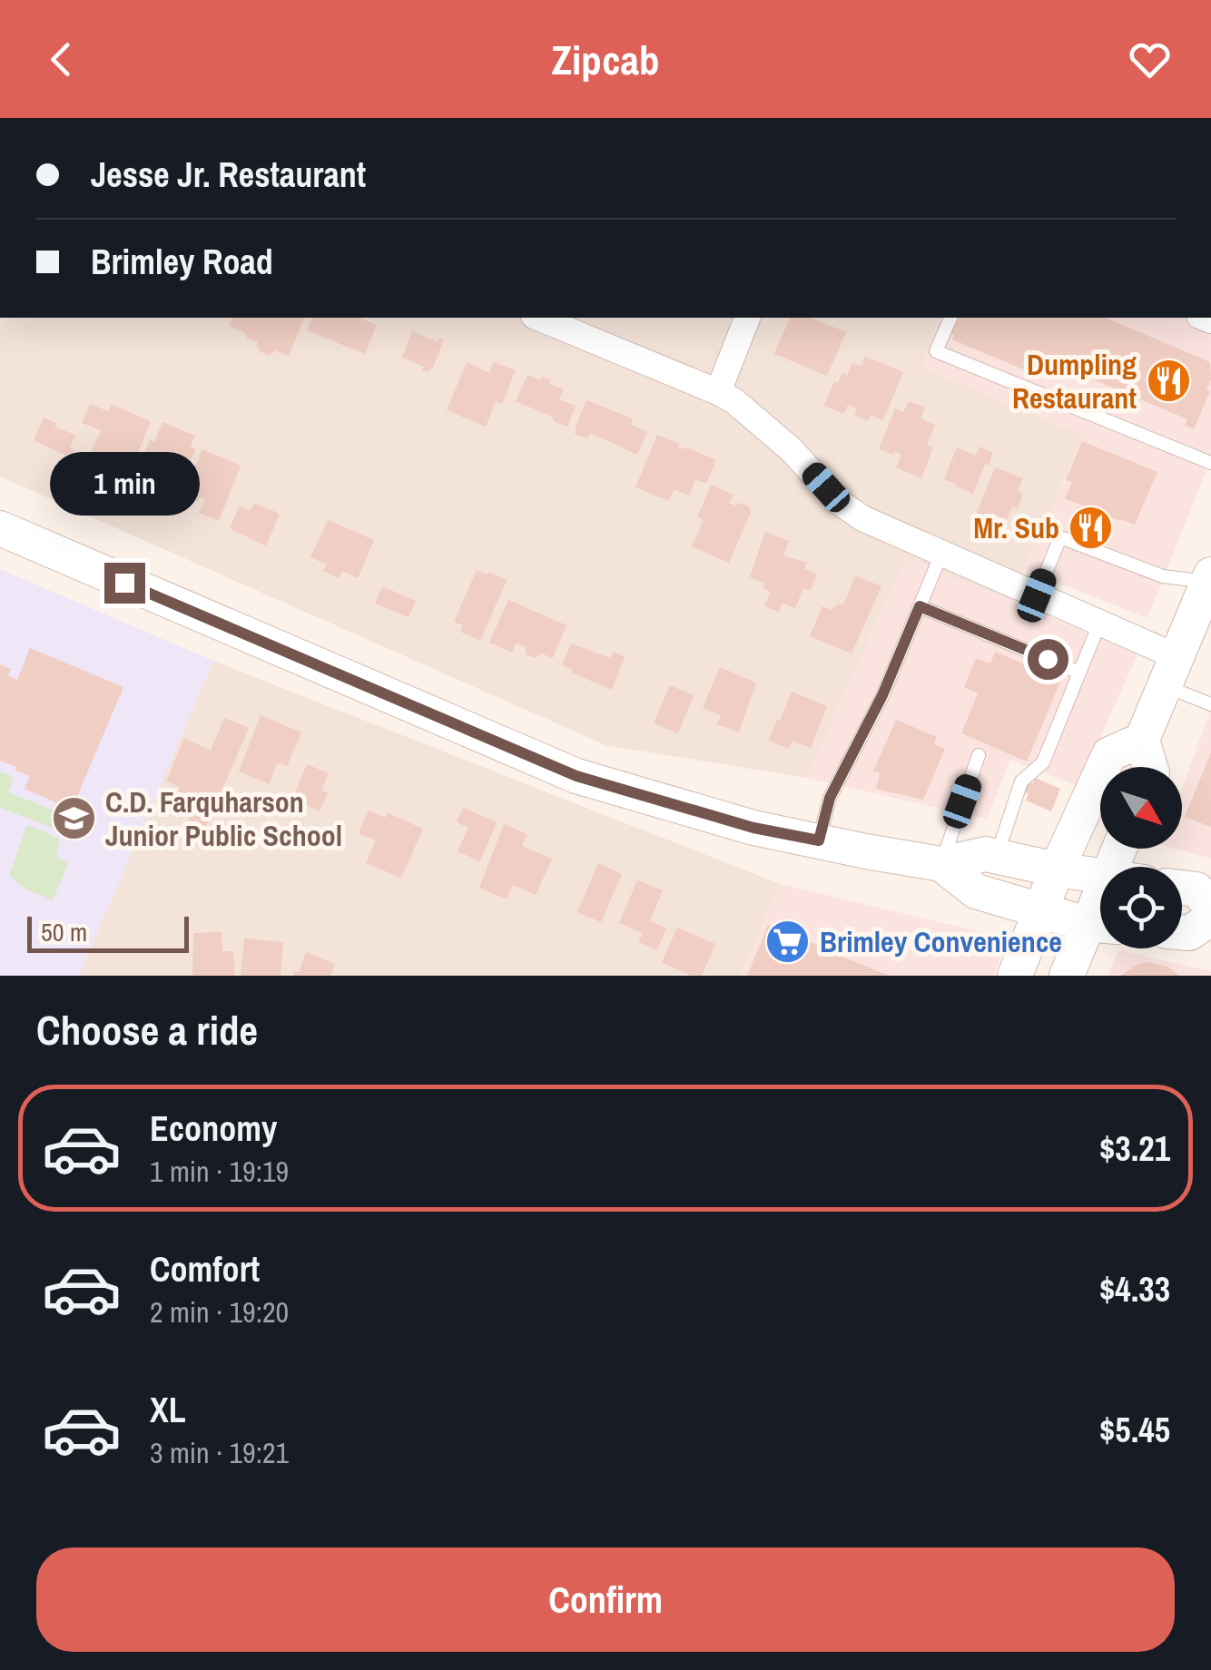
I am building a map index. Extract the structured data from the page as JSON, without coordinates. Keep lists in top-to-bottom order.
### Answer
{
  "places": {
    "restaurant": ["Dumpling Restaurant", "Mr. Sub"],
    "school or university": ["C.D. Farquharson Junior Public School"],
    "supermarket": ["Brimley Convenience"]
  },
  "scale_bar": "50 m",
  "north": "bottom right",
  "page": {
    "header": "Zipcab",
    "banner": ["Jesse Jr. Restaurant", "Brimley Road"],
    "bubble": "1 min",
    "scale": "50 m",
    "heading": "Choose a ride",
    "list": [
      {
        "name": "Economy",
        "note": "1 min · 19:19",
        "value": "$3.21"
      },
      {
        "name": "Comfort",
        "note": "2 min · 19:20",
        "value": "$4.33"
      },
      {
        "name": "XL",
        "note": "3 min · 19:21",
        "value": "$5.45"
      }
    ],
    "buttons": "Confirm"
  }
}
